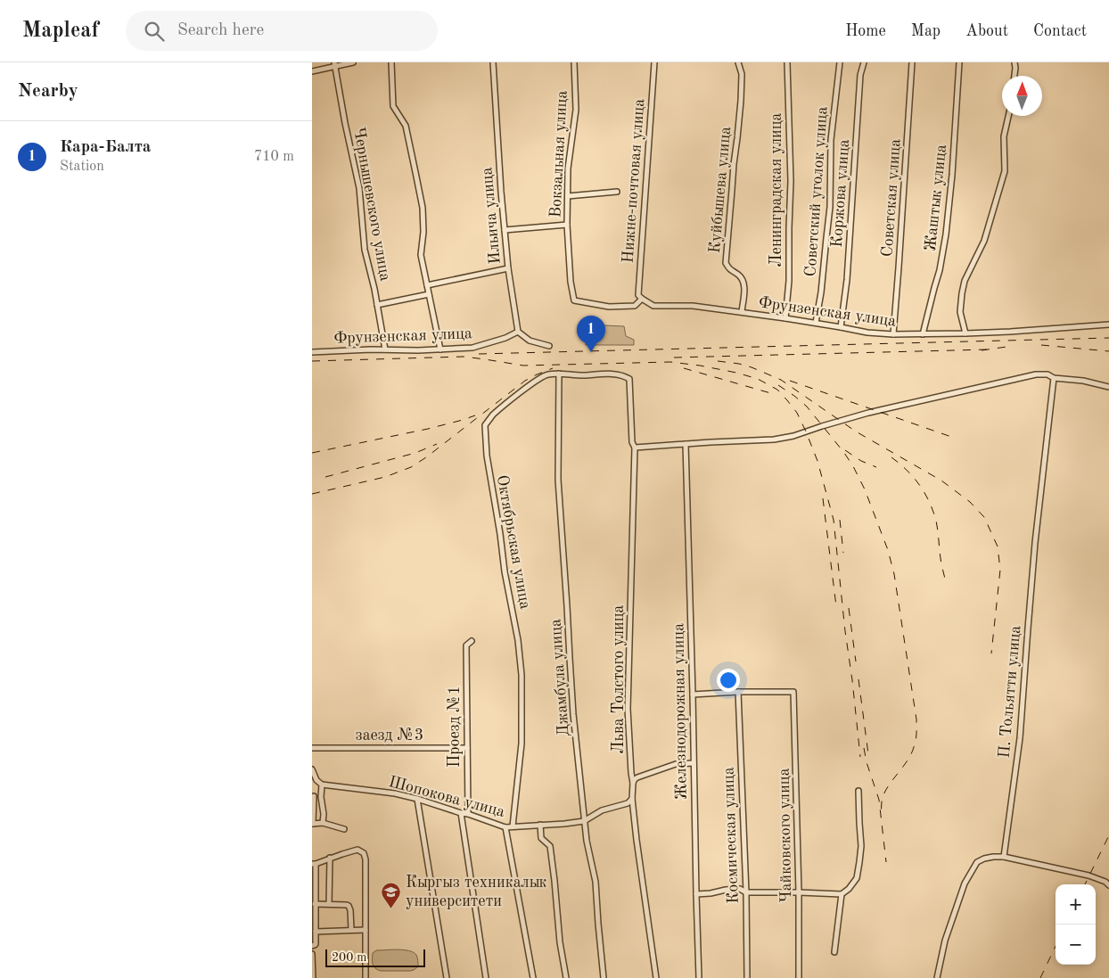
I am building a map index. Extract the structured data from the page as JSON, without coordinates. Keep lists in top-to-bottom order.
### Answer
{
  "streets": {
    "street": [
      "Вокзальная улица",
      "Нижне-почтовая улица",
      "Куйбышева улица",
      "Ленинградская улица",
      "Советский уголок улица",
      "Коржова улица",
      "Советская улица",
      "Жаштык улица",
      "Чернышевского улица",
      "Ильича улица",
      "Фрунзенская улица",
      "Октябрьская улица",
      "Джамбула улица",
      "Льва Толстого улица",
      "П. Тольятти улица",
      "Железнодорожная улица",
      "Проезд №1",
      "заезд №3",
      "Шопокова улица",
      "Космическая улица",
      "Чайковского улица"
    ]
  },
  "crossings": [
    ["Вокзальная улица", "Нижне-почтовая улица"],
    ["Вокзальная улица", "Фрунзенская улица"],
    ["Нижне-почтовая улица", "Фрунзенская улица"],
    ["Куйбышева улица", "Фрунзенская улица"],
    ["Ленинградская улица", "Фрунзенская улица"],
    ["Советский уголок улица", "Фрунзенская улица"],
    ["Коржова улица", "Фрунзенская улица"],
    ["Советская улица", "Фрунзенская улица"],
    ["Жаштык улица", "Фрунзенская улица"],
    ["Чернышевского улица", "Фрунзенская улица"],
    ["Ильича улица", "Фрунзенская улица"],
    ["Октябрьская улица", "Джамбула улица"],
    ["Октябрьская улица", "Льва Толстого улица"],
    ["Октябрьская улица", "Шопокова улица"],
    ["Джамбула улица", "Шопокова улица"],
    ["Льва Толстого улица", "Шопокова улица"],
    ["Проезд №1", "заезд №3"],
    ["Проезд №1", "Шопокова улица"],
    ["Космическая улица", "Чайковского улица"]
  ],
  "places": {
    "school or university": ["Кыргыз техникалык университети"]
  },
  "scale_bar": "200 m",
  "north": "top",
  "page": {
    "header": "Mapleaf",
    "search": "Search here",
    "nav": [
      "Home",
      "Map",
      "About",
      "Contact"
    ],
    "heading": "Nearby",
    "list": [
      {
        "mark": "1",
        "name": "Кара-Балта",
        "note": "Station",
        "value": "710 m"
      }
    ],
    "pins": "1",
    "map_buttons": ["+", "−"],
    "scale": "200 m"
  }
}
